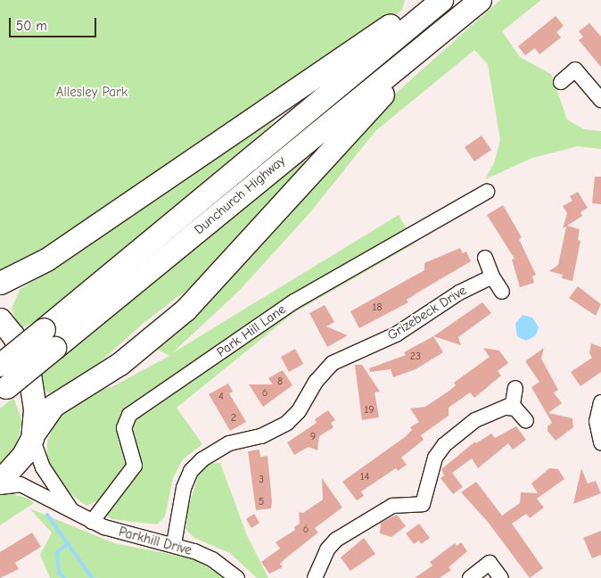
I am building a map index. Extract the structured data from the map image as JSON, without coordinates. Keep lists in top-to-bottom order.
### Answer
{
  "streets": {
    "highway": ["Dunchurch Highway"],
    "street": ["Grizebeck Drive", "Park Hill Lane", "Parkhill Drive"]
  },
  "crossings": [
    ["Grizebeck Drive", "Parkhill Drive"],
    ["Park Hill Lane", "Parkhill Drive"]
  ],
  "parks": ["Allesley Park"],
  "house_numbers": [
    "18",
    "23",
    "8",
    "6",
    "4",
    "19",
    "2",
    "9",
    "14",
    "3",
    "5",
    "6"
  ],
  "scale_bar": "50 m"
}
